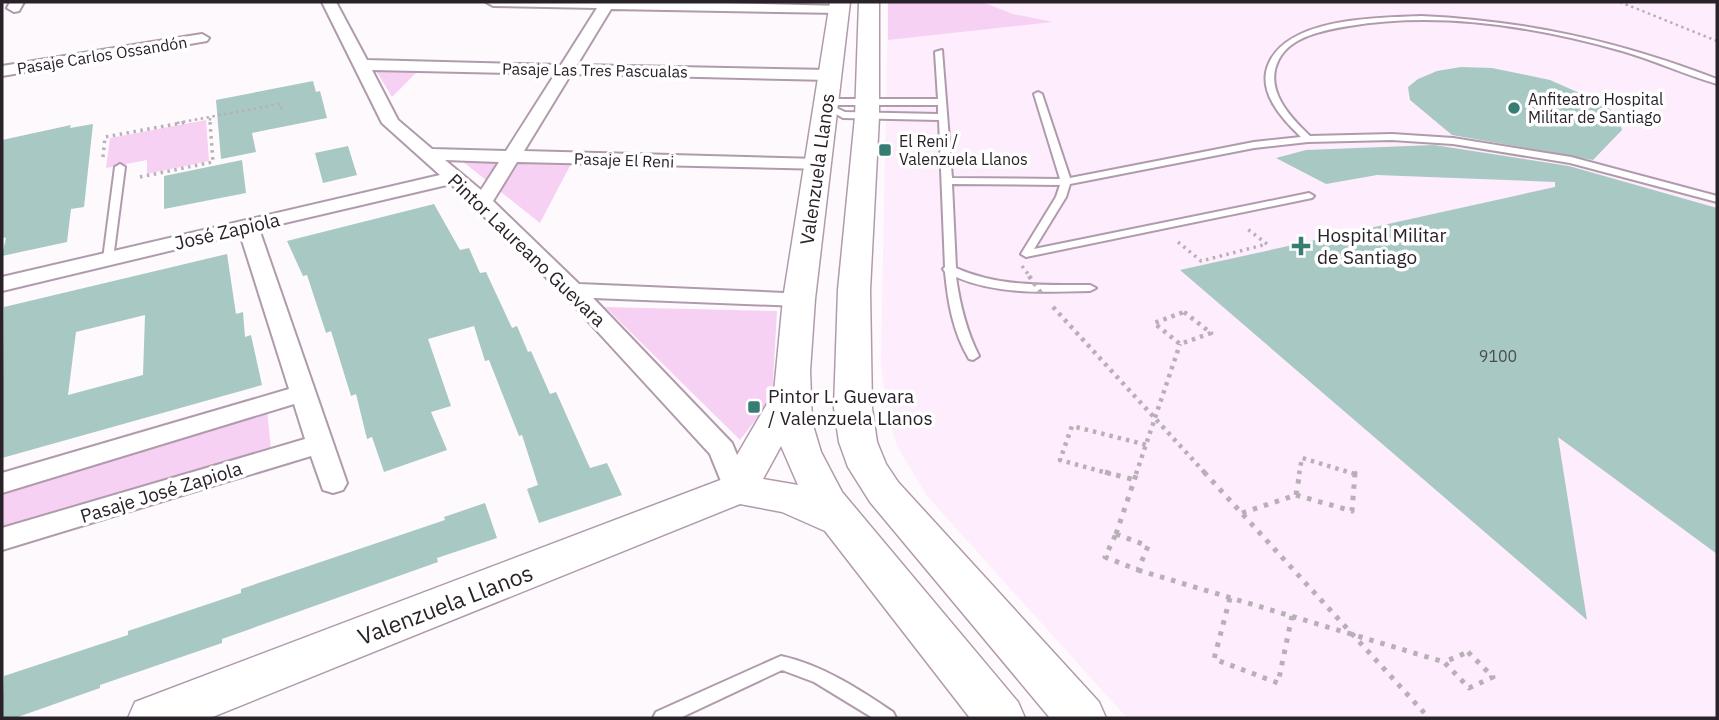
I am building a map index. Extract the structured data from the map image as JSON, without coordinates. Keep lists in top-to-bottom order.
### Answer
{
  "streets": {
    "main road": ["Valenzuela Llanos"],
    "street": [
      "Pasaje Carlos Ossandón",
      "Pasaje Las Tres Pascualas",
      "Pasaje El Reni",
      "José Zapiola",
      "Pintor Laureano Guevara",
      "Pasaje José Zapiola"
    ]
  },
  "crossings": [
    ["Pasaje Las Tres Pascualas", "Valenzuela Llanos"],
    ["Pasaje Las Tres Pascualas", "Pintor Laureano Guevara"],
    ["Pasaje El Reni", "Valenzuela Llanos"],
    ["Pasaje El Reni", "Pintor Laureano Guevara"],
    ["Valenzuela Llanos", "Pintor Laureano Guevara"],
    ["José Zapiola", "Pintor Laureano Guevara"]
  ],
  "places": {
    "other": ["Anfiteatro Hospital Militar de Santiago"],
    "transit": ["El Reni / Valenzuela Llanos", "Pintor L. Guevara / Valenzuela Llanos"],
    "health": ["Hospital Militar de Santiago"]
  },
  "house_numbers": ["9100"]
}
